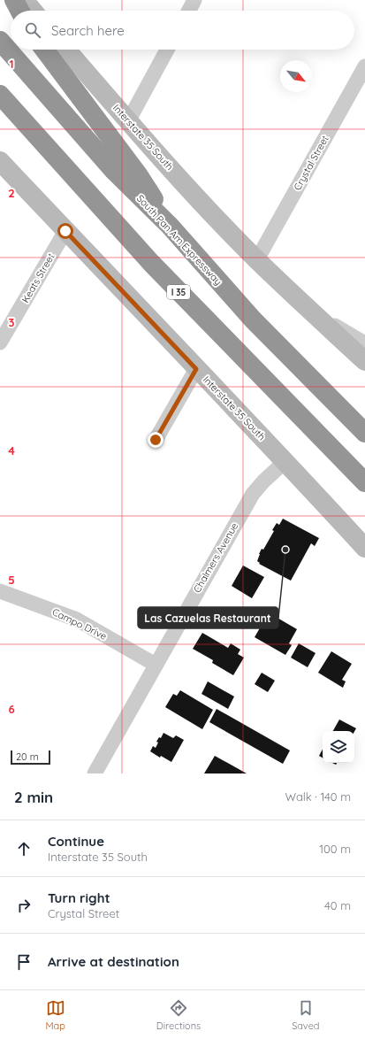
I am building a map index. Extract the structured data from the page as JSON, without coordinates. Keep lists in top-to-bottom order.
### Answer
{
  "streets": {
    "highway": ["South Pan Am Expressway", "I 35"],
    "main road": ["Interstate 35 South"],
    "street": [
      "Crystal Street",
      "Keats Street",
      "Chalmers Avenue",
      "Campo Drive"
    ]
  },
  "crossings": [
    ["Interstate 35 South", "Crystal Street"],
    ["Interstate 35 South", "Keats Street"],
    ["Interstate 35 South", "Chalmers Avenue"],
    ["Chalmers Avenue", "Campo Drive"]
  ],
  "places": ["Las Cazuelas Restaurant"],
  "scale_bar": "20 m",
  "north": "bottom right",
  "page": {
    "search": "Search here",
    "scale": "20 m",
    "heading": ["2 min", "Walk · 140 m"],
    "list": [
      ["Continue", "Interstate 35 South", "100 m"],
      ["Turn right", "Crystal Street", "40 m"],
      "Arrive at destination"
    ],
    "nav": ["Map", "Directions", "Saved"]
  },
  "grid": {
    "rows": [
      "1",
      "2",
      "3",
      "4",
      "5",
      "6"
    ]
  }
}
